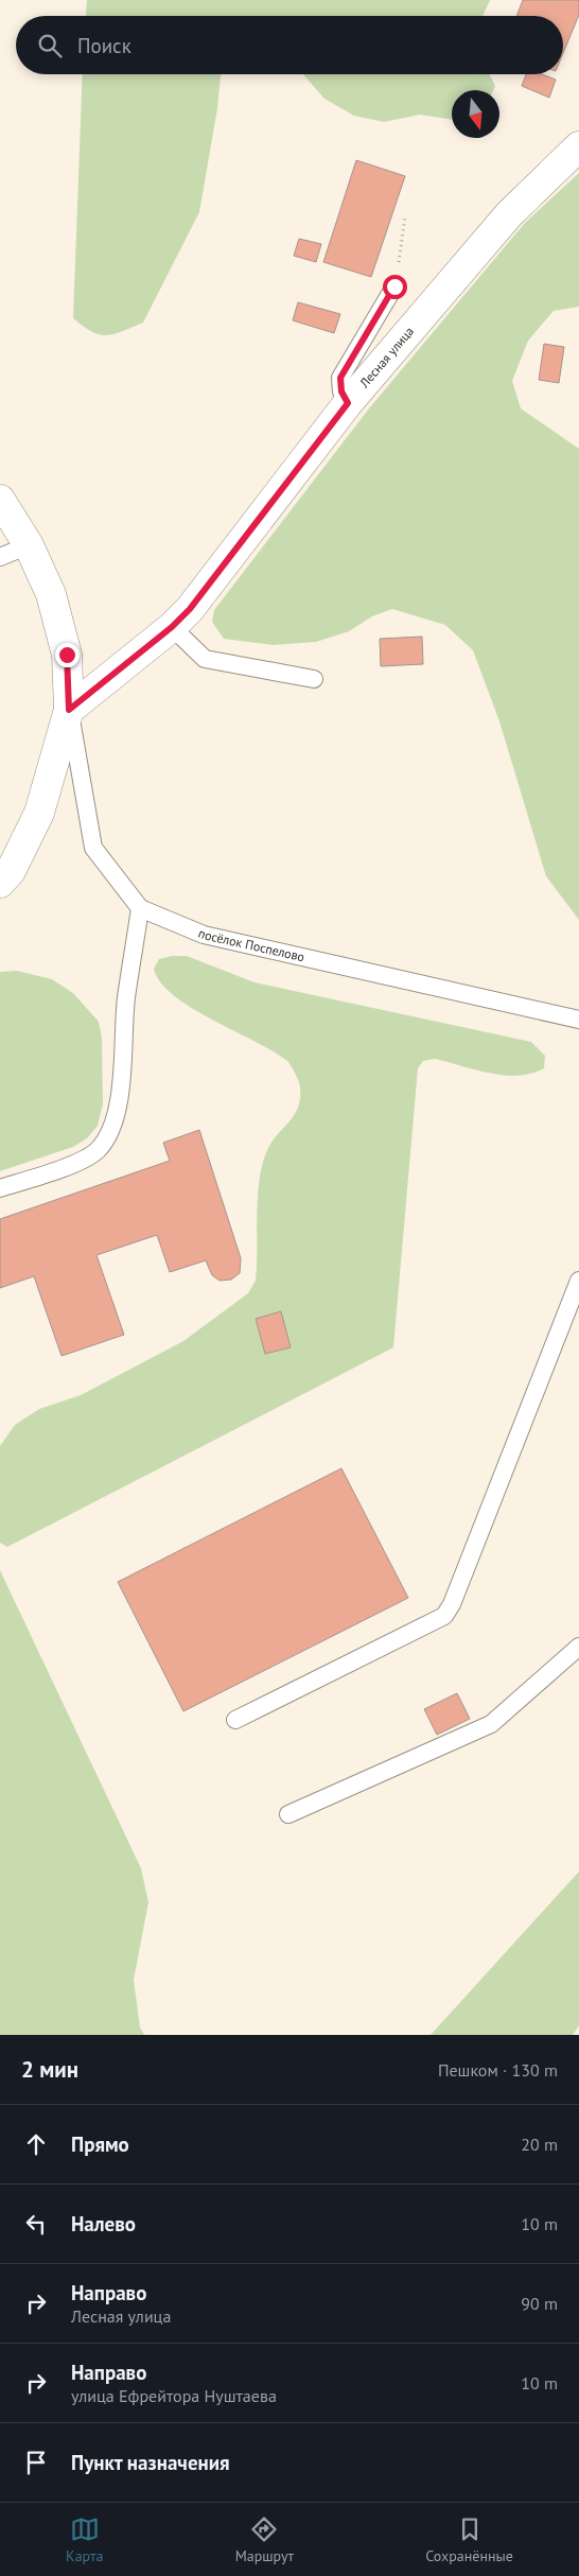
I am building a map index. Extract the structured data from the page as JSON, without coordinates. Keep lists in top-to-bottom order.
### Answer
{
  "streets": {
    "street": ["Лесная улица"],
    "lane": ["посёлок Поспелово"]
  },
  "crossings": [
    ["Лесная улица", "посёлок Поспелово"]
  ],
  "north": "bottom",
  "page": {
    "search": "Поиск",
    "heading": ["2 мин", "Пешком · 130 m"],
    "list": [
      ["Прямо", "20 m"],
      ["Налево", "10 m"],
      ["Направо", "Лесная улица", "90 m"],
      ["Направо", "улица Ефрейтора Нуштаева", "10 m"],
      "Пункт назначения"
    ],
    "nav": ["Карта", "Маршрут", "Сохранённые"]
  }
}
